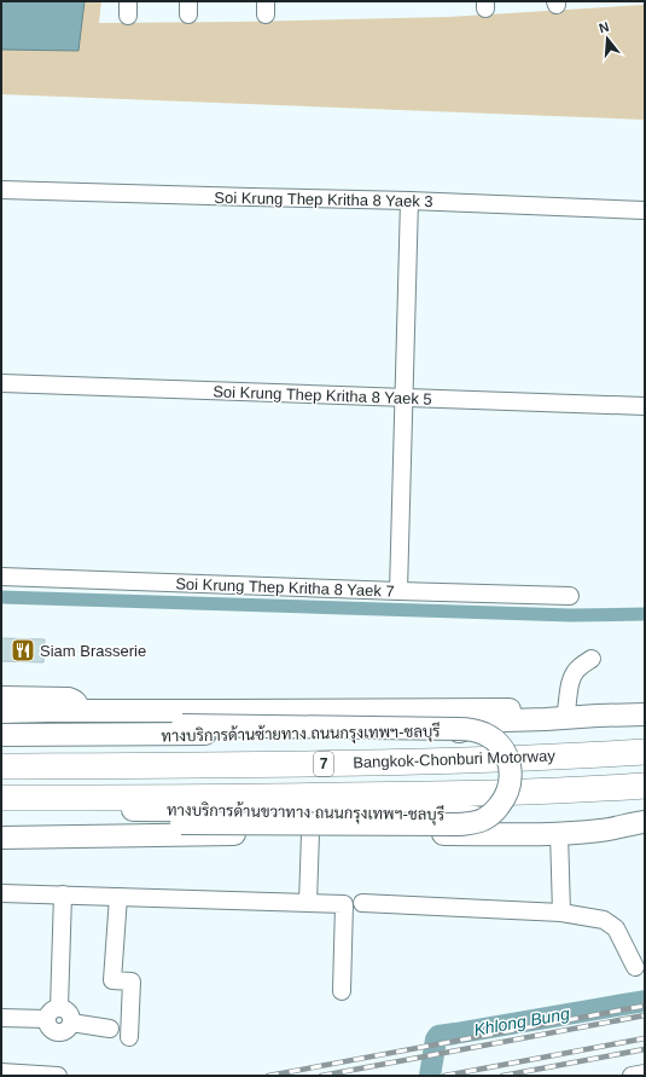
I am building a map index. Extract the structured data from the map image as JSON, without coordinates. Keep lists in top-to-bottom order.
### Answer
{
  "streets": {
    "highway": ["Bangkok-Chonburi Motorway", "7"],
    "main road": ["ทางบริการด้านซ้ายทาง ถนนกรุงเทพฯ-ชลบุรี", "ทางบริการด้านขวาทาง ถนนกรุงเทพฯ-ชลบุรี"],
    "street": ["Soi Krung Thep Kritha 8 Yaek 3", "Soi Krung Thep Kritha 8 Yaek 5", "Soi Krung Thep Kritha 8 Yaek 7"]
  },
  "water": ["Khlong Bung"],
  "places": {
    "restaurant": ["Siam Brasserie"]
  },
  "north": "top"
}
